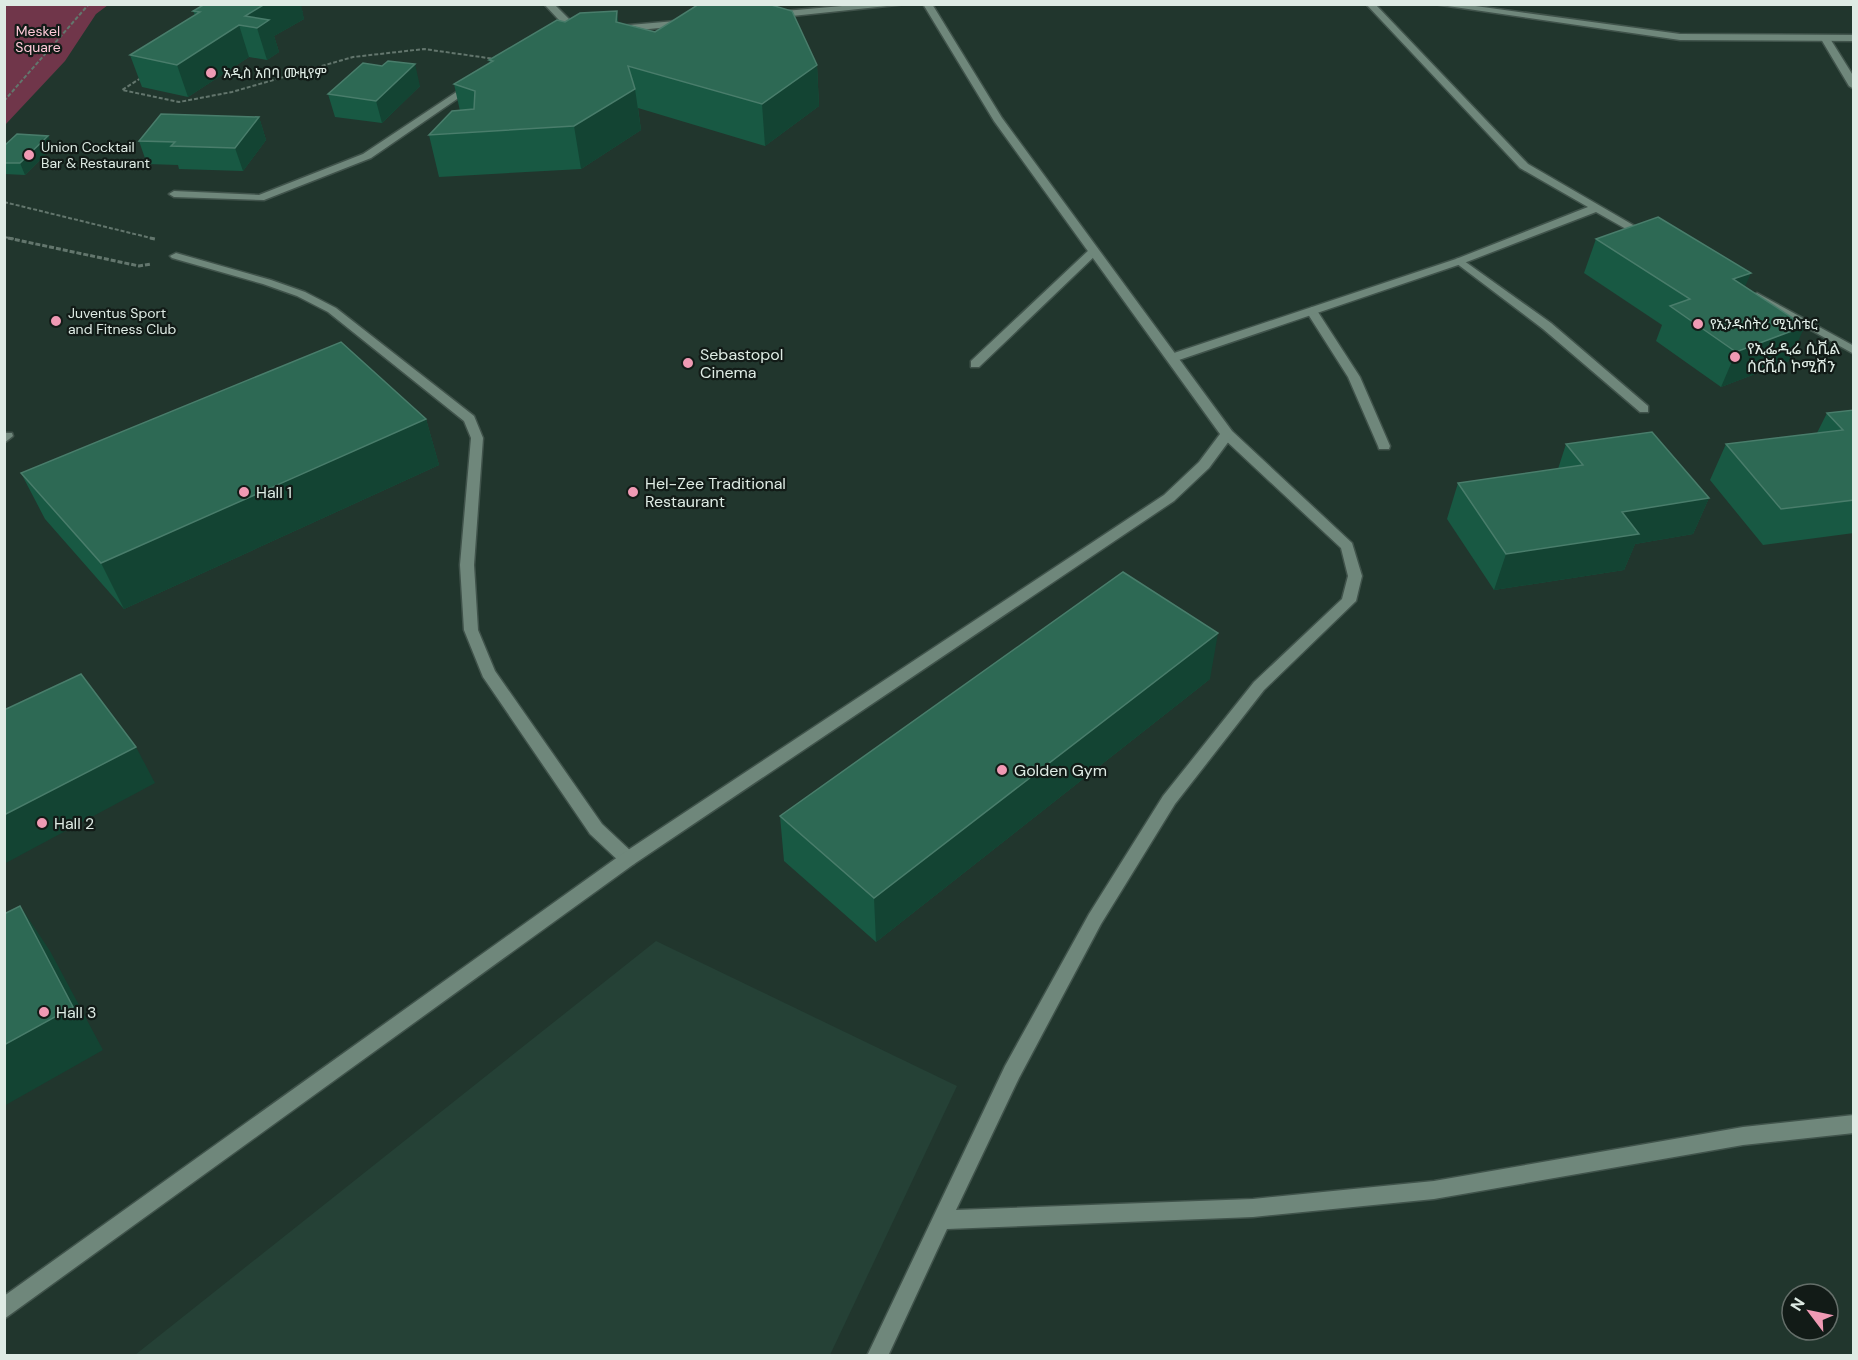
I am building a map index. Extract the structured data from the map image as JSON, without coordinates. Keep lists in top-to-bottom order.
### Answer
{
  "parks": ["Meskel Square"],
  "places": [
    "አዲስ አበባ ሙዚየም",
    "Union Cocktail Bar & Restaurant",
    "Juventus Sport and Fitness Club",
    "የኢንዱስትሪ ሚኒስቴር",
    "የኢፌዲሬ ሲቪል ሰርቪስ ኮሚሽን",
    "Sebastopol Cinema",
    "Hall 1",
    "Hel-Zee Traditional Restaurant",
    "Golden Gym",
    "Hall 2",
    "Hall 3"
  ],
  "north": "top left"
}
